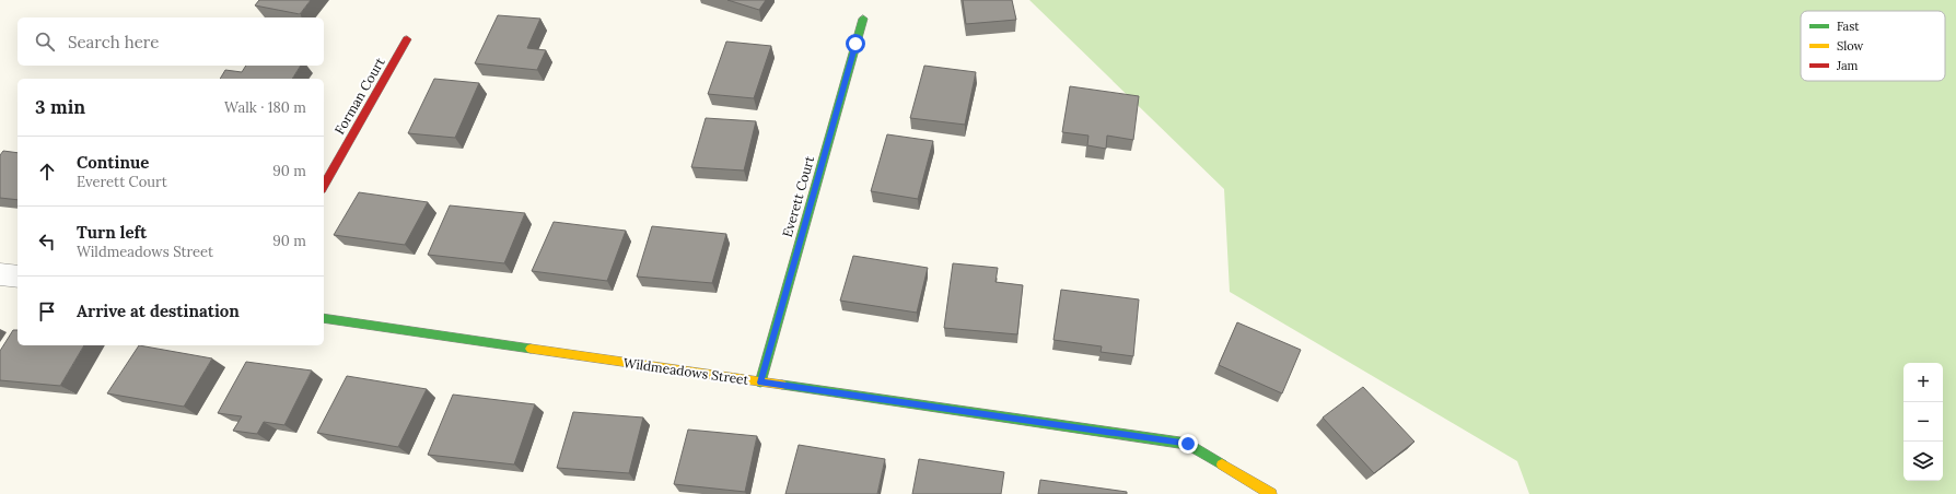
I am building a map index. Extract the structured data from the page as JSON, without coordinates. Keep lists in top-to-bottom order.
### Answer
{
  "streets": {
    "street": ["Forman Court", "Everett Court", "Wildmeadows Street"]
  },
  "crossings": [
    ["Everett Court", "Wildmeadows Street"]
  ],
  "legend": ["Fast", "Slow", "Jam"],
  "page": {
    "search": "Search here",
    "heading": ["3 min", "Walk · 180 m"],
    "list": [
      ["Continue", "Everett Court", "90 m"],
      ["Turn left", "Wildmeadows Street", "90 m"],
      "Arrive at destination"
    ],
    "map_buttons": ["+", "−"]
  }
}
